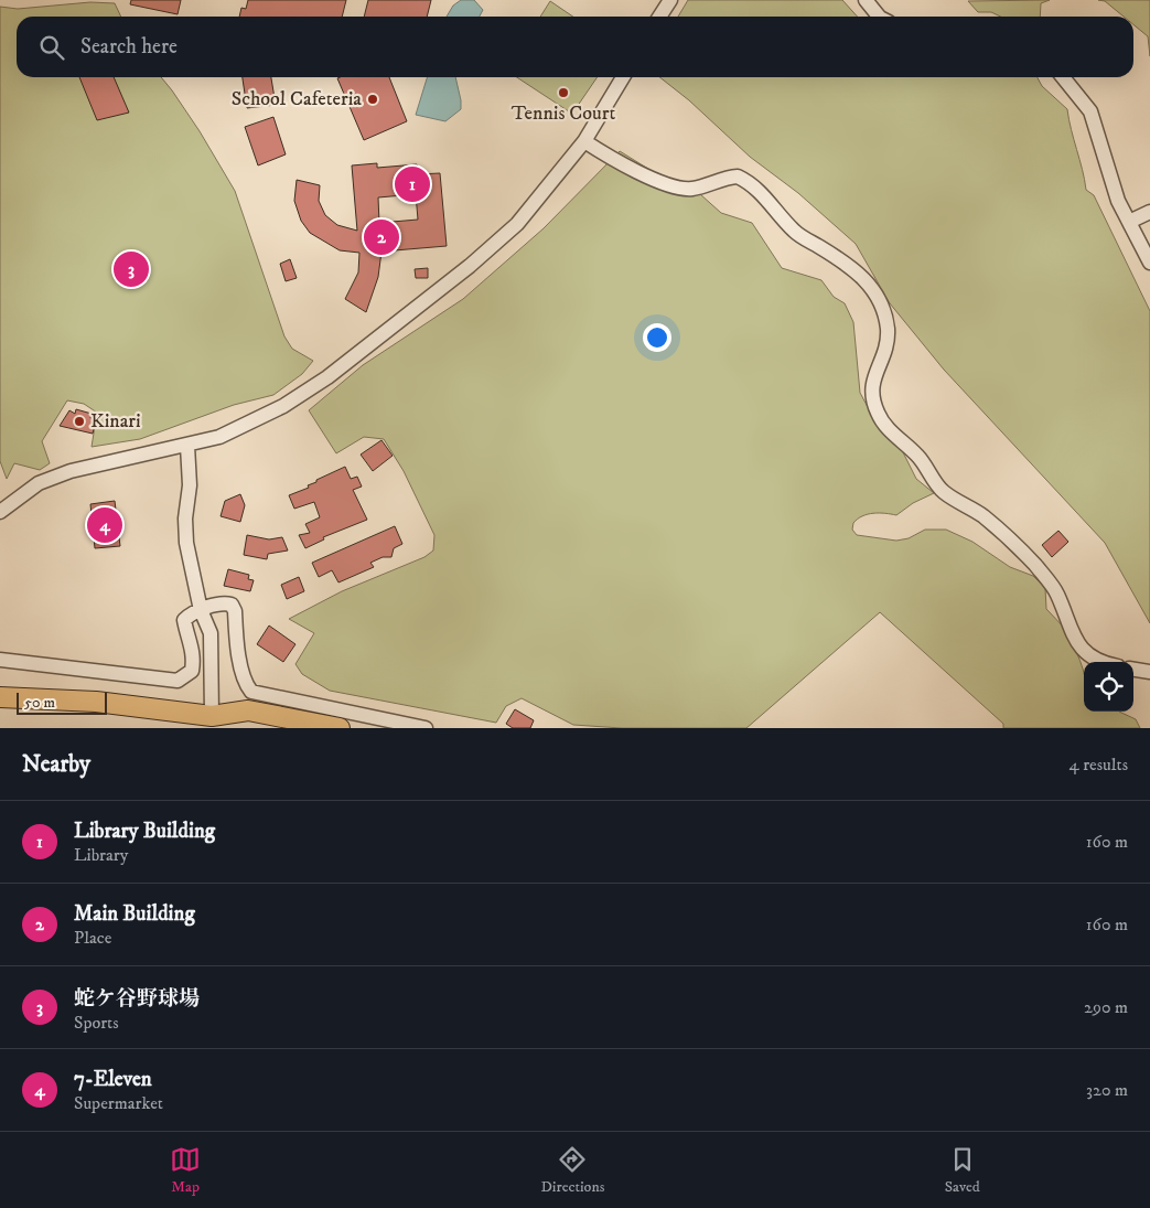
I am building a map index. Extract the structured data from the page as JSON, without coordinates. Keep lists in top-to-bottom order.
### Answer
{
  "places": ["Tennis Court", "School Cafeteria", "Kinari"],
  "scale_bar": "50 m",
  "page": {
    "search": "Search here",
    "pins": [
      "1",
      "2",
      "3",
      "4"
    ],
    "scale": "50 m",
    "heading": ["Nearby", "4 results"],
    "list": [
      {
        "mark": "1",
        "name": "Library Building",
        "note": "Library",
        "value": "160 m"
      },
      {
        "mark": "2",
        "name": "Main Building",
        "note": "Place",
        "value": "160 m"
      },
      {
        "mark": "3",
        "name": "蛇ケ谷野球場",
        "note": "Sports",
        "value": "290 m"
      },
      {
        "mark": "4",
        "name": "7-Eleven",
        "note": "Supermarket",
        "value": "320 m"
      }
    ],
    "nav": ["Map", "Directions", "Saved"]
  }
}
